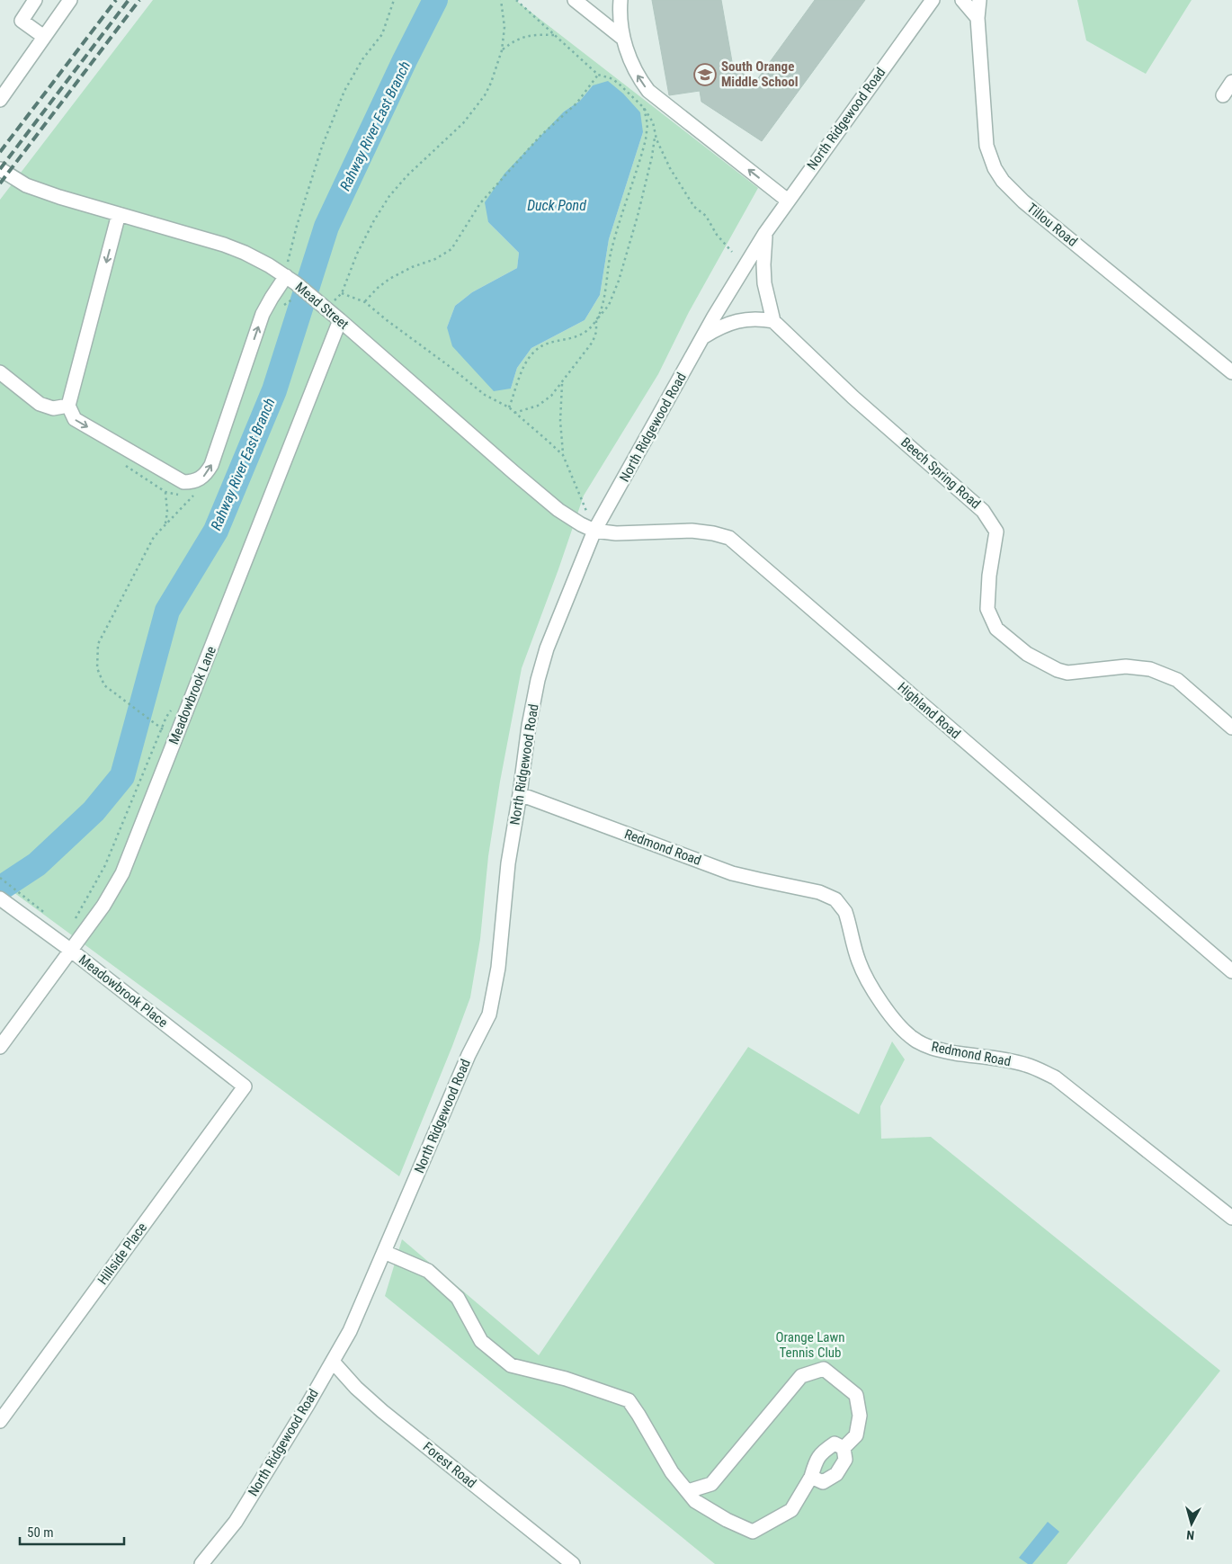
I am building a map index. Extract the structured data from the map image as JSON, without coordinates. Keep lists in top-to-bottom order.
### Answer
{
  "streets": {
    "street": [
      "North Ridgewood Road",
      "Tillou Road",
      "Mead Street",
      "Beech Spring Road",
      "Meadowbrook Lane",
      "Highland Road",
      "Redmond Road",
      "Meadowbrook Place",
      "Hillside Place",
      "Forest Road"
    ]
  },
  "crossings": [
    ["North Ridgewood Road", "Mead Street"],
    ["North Ridgewood Road", "Highland Road"],
    ["North Ridgewood Road", "Redmond Road"],
    ["North Ridgewood Road", "Forest Road"],
    ["Mead Street", "Meadowbrook Lane"],
    ["Mead Street", "Highland Road"],
    ["Meadowbrook Lane", "Meadowbrook Place"],
    ["Meadowbrook Place", "Hillside Place"]
  ],
  "water": ["Rahway River East Branch", "Duck Pond"],
  "parks": ["Orange Lawn Tennis Club"],
  "places": {
    "school or university": ["South Orange Middle School"]
  },
  "scale_bar": "50 m",
  "north": "bottom"
}
